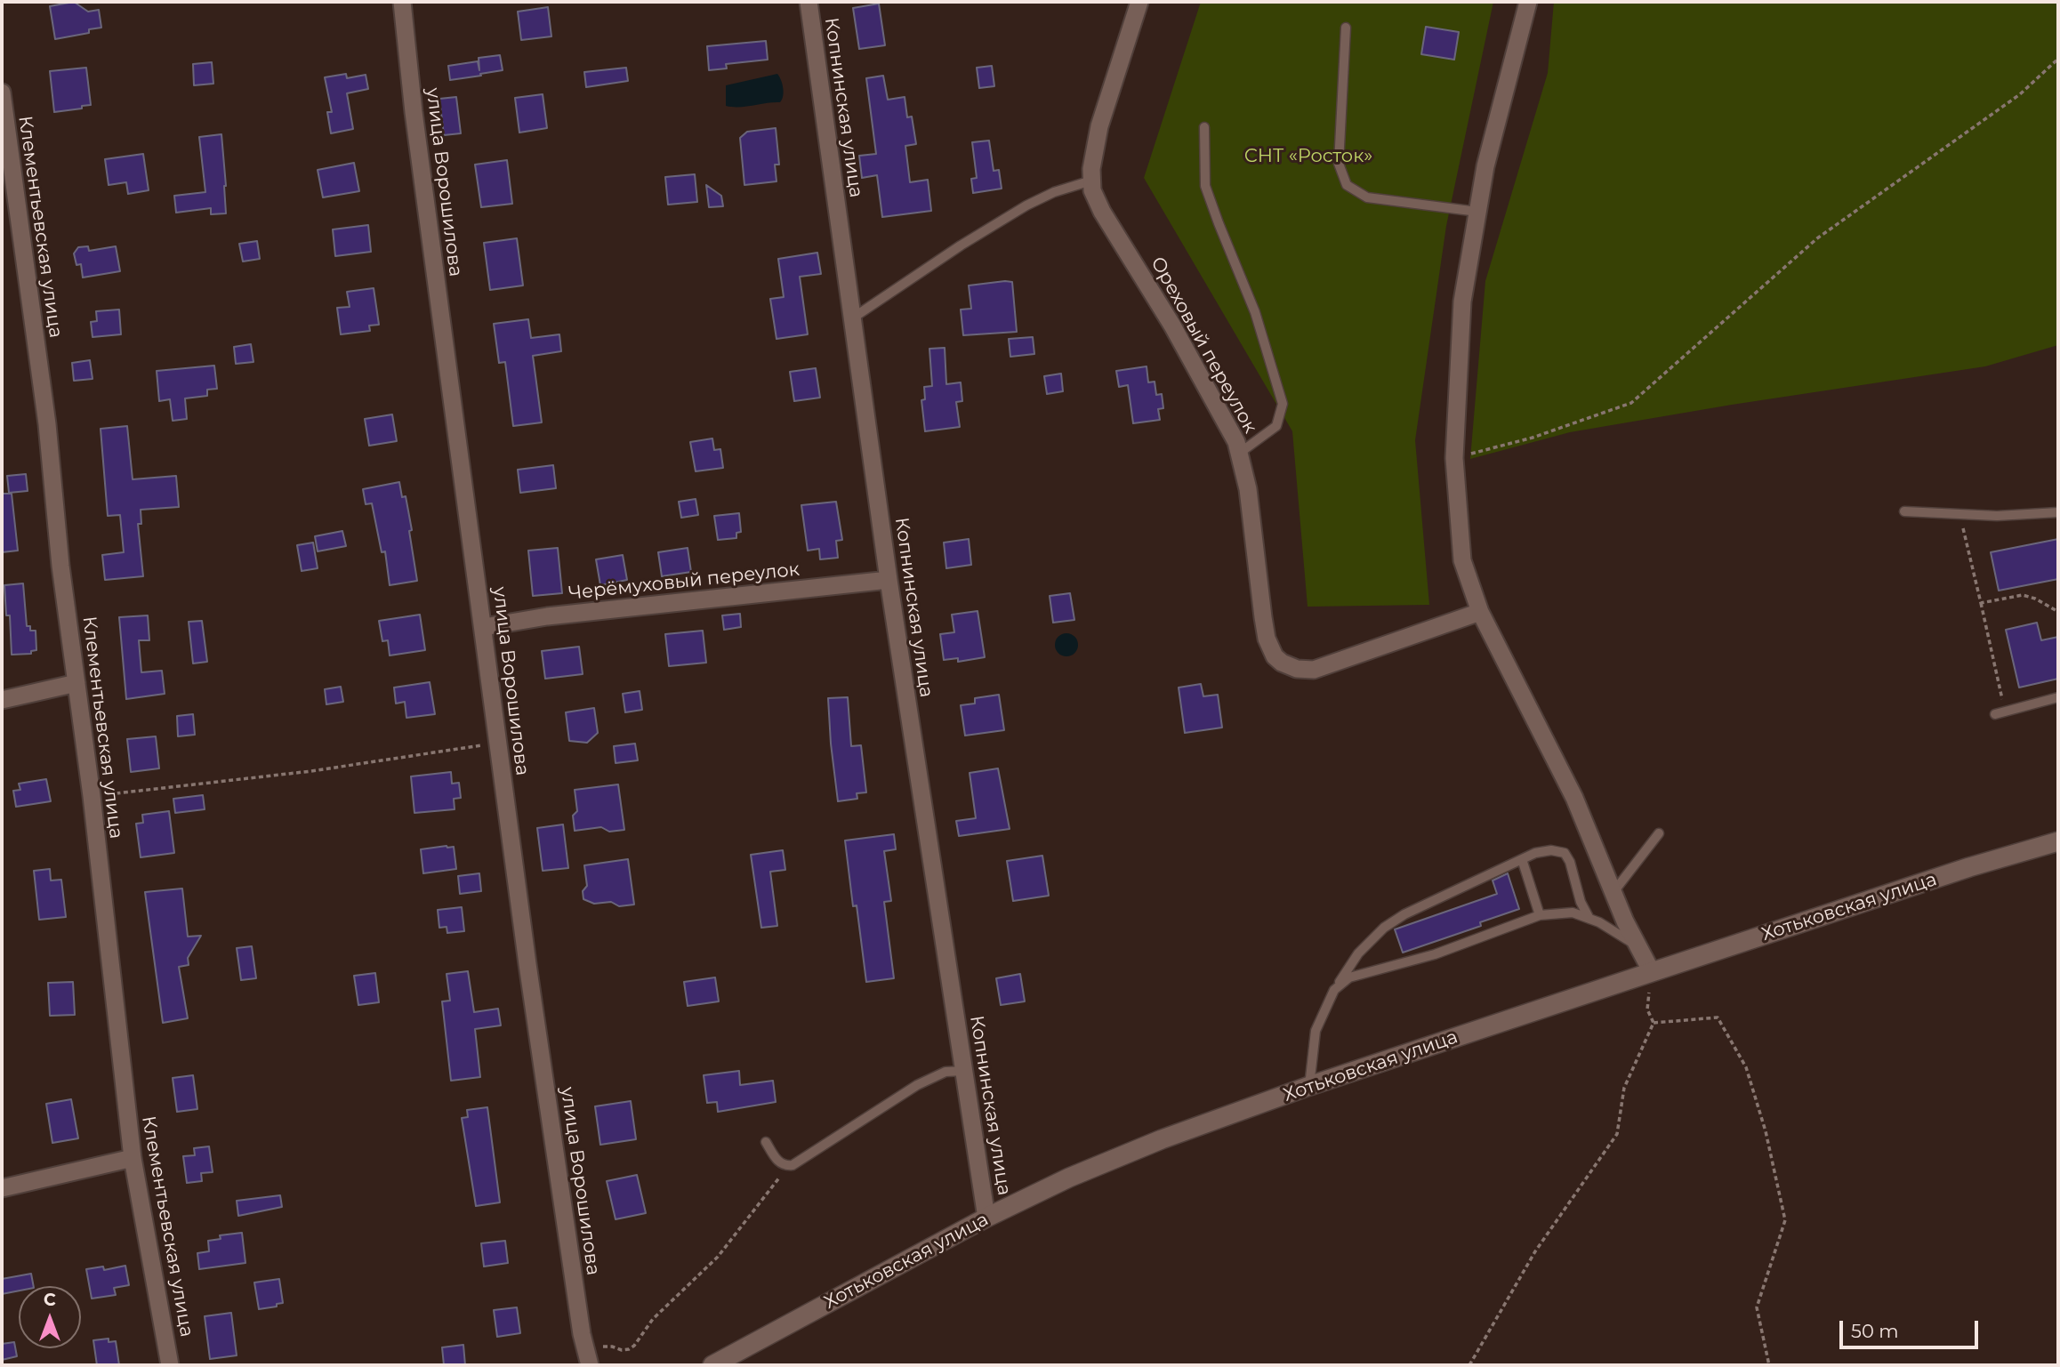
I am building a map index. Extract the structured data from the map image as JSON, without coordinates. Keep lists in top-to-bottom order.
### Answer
{
  "streets": {
    "main road": ["Хотьковская улица"],
    "street": [
      "Копнинская улица",
      "улица Ворошилова",
      "Клементьевская улица",
      "Ореховый переулок",
      "Черёмуховый переулок"
    ]
  },
  "crossings": [
    ["Копнинская улица", "Черёмуховый переулок"],
    ["Копнинская улица", "Хотьковская улица"],
    ["улица Ворошилова", "Черёмуховый переулок"]
  ],
  "parks": ["СНТ «Росток»"],
  "scale_bar": "50 m",
  "north": "top"
}
